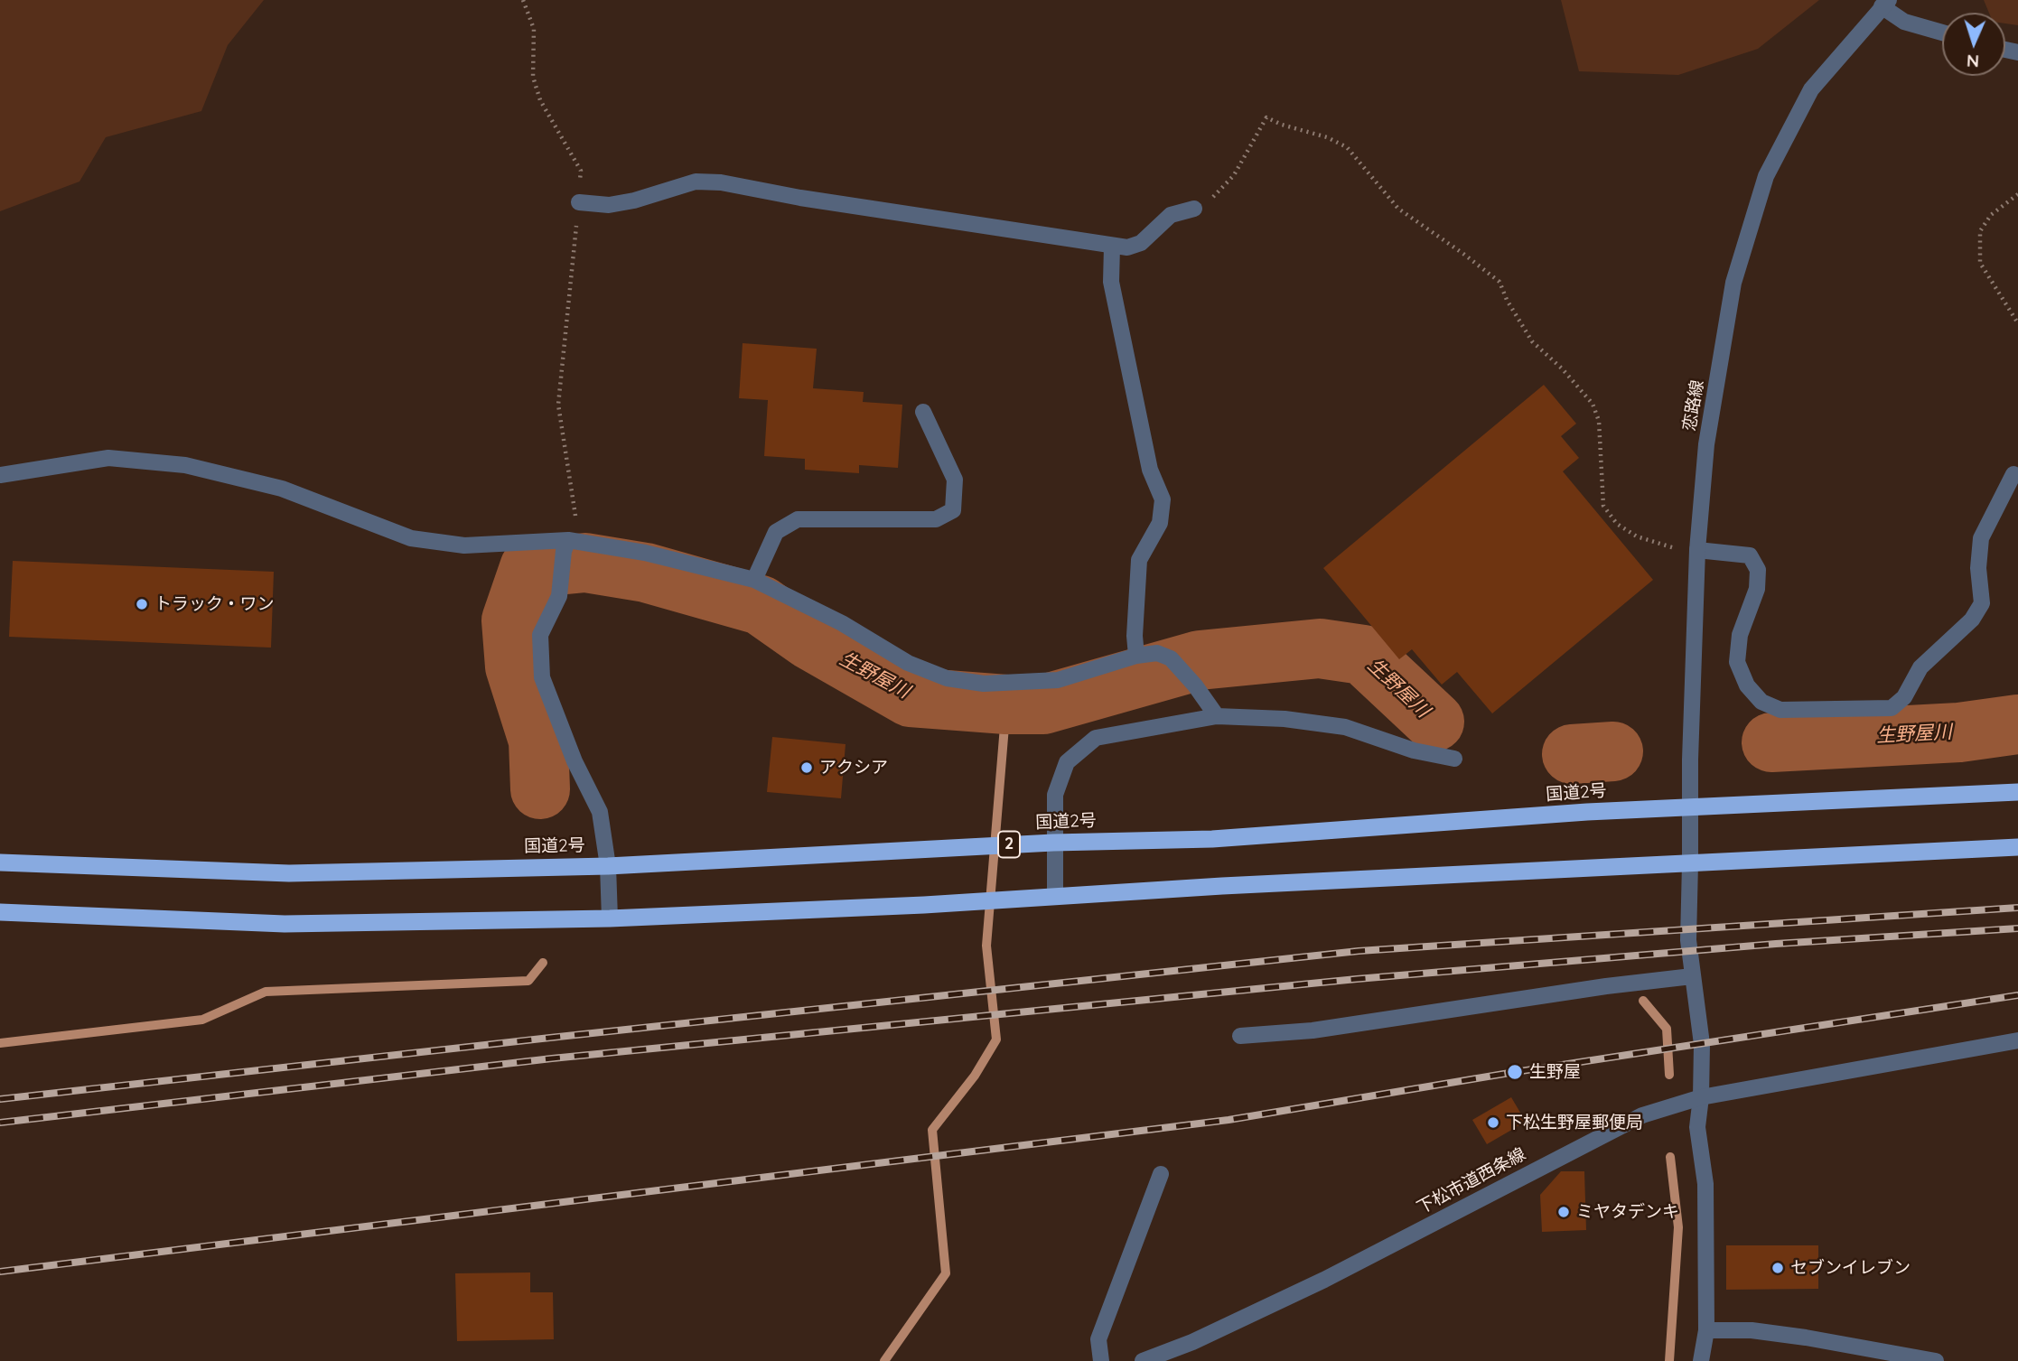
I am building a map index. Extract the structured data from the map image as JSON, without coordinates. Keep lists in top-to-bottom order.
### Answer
{
  "streets": {
    "highway": ["国道2号", "2"],
    "street": ["恋路線", "下松市道西条線"]
  },
  "crossings": [
    ["恋路線", "国道2号"],
    ["恋路線", "下松市道西条線"]
  ],
  "water": ["生野屋川"],
  "places": [
    "トラック・ワン",
    "アクシア",
    "生野屋",
    "下松生野屋郵便局",
    "ミヤタデンキ",
    "セブンイレブン"
  ],
  "north": "bottom"
}
